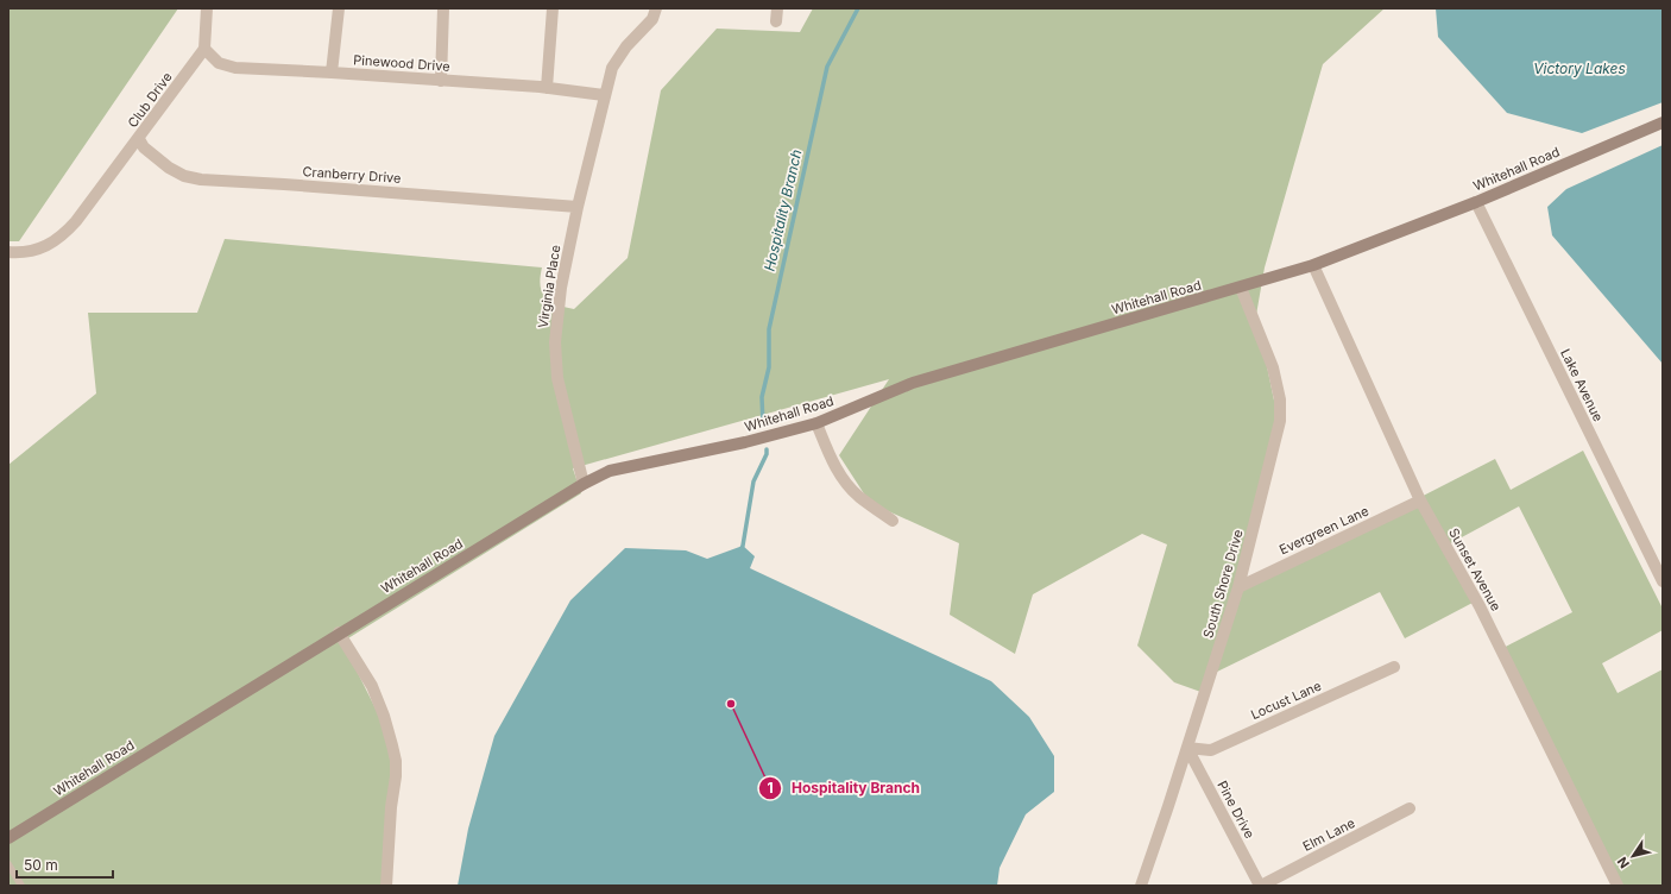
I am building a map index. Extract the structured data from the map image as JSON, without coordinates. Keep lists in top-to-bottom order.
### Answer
{
  "streets": {
    "street": [
      "Pinewood Drive",
      "Club Drive",
      "Whitehall Road",
      "Cranberry Drive",
      "Virginia Place",
      "Lake Avenue",
      "Evergreen Lane",
      "Sunset Avenue",
      "South Shore Drive",
      "Locust Lane",
      "Pine Drive",
      "Elm Lane"
    ]
  },
  "crossings": [
    ["Pinewood Drive", "Club Drive"],
    ["Pinewood Drive", "Virginia Place"],
    ["Club Drive", "Cranberry Drive"],
    ["Whitehall Road", "Virginia Place"],
    ["Whitehall Road", "Lake Avenue"],
    ["Whitehall Road", "Sunset Avenue"],
    ["Whitehall Road", "South Shore Drive"],
    ["Cranberry Drive", "Virginia Place"],
    ["Evergreen Lane", "Sunset Avenue"],
    ["Evergreen Lane", "South Shore Drive"],
    ["South Shore Drive", "Locust Lane"],
    ["South Shore Drive", "Pine Drive"],
    ["Locust Lane", "Pine Drive"],
    ["Pine Drive", "Elm Lane"]
  ],
  "water": ["Victory Lakes", "Hospitality Branch"],
  "places": ["Hospitality Branch"],
  "scale_bar": "50 m",
  "north": "bottom left"
}
